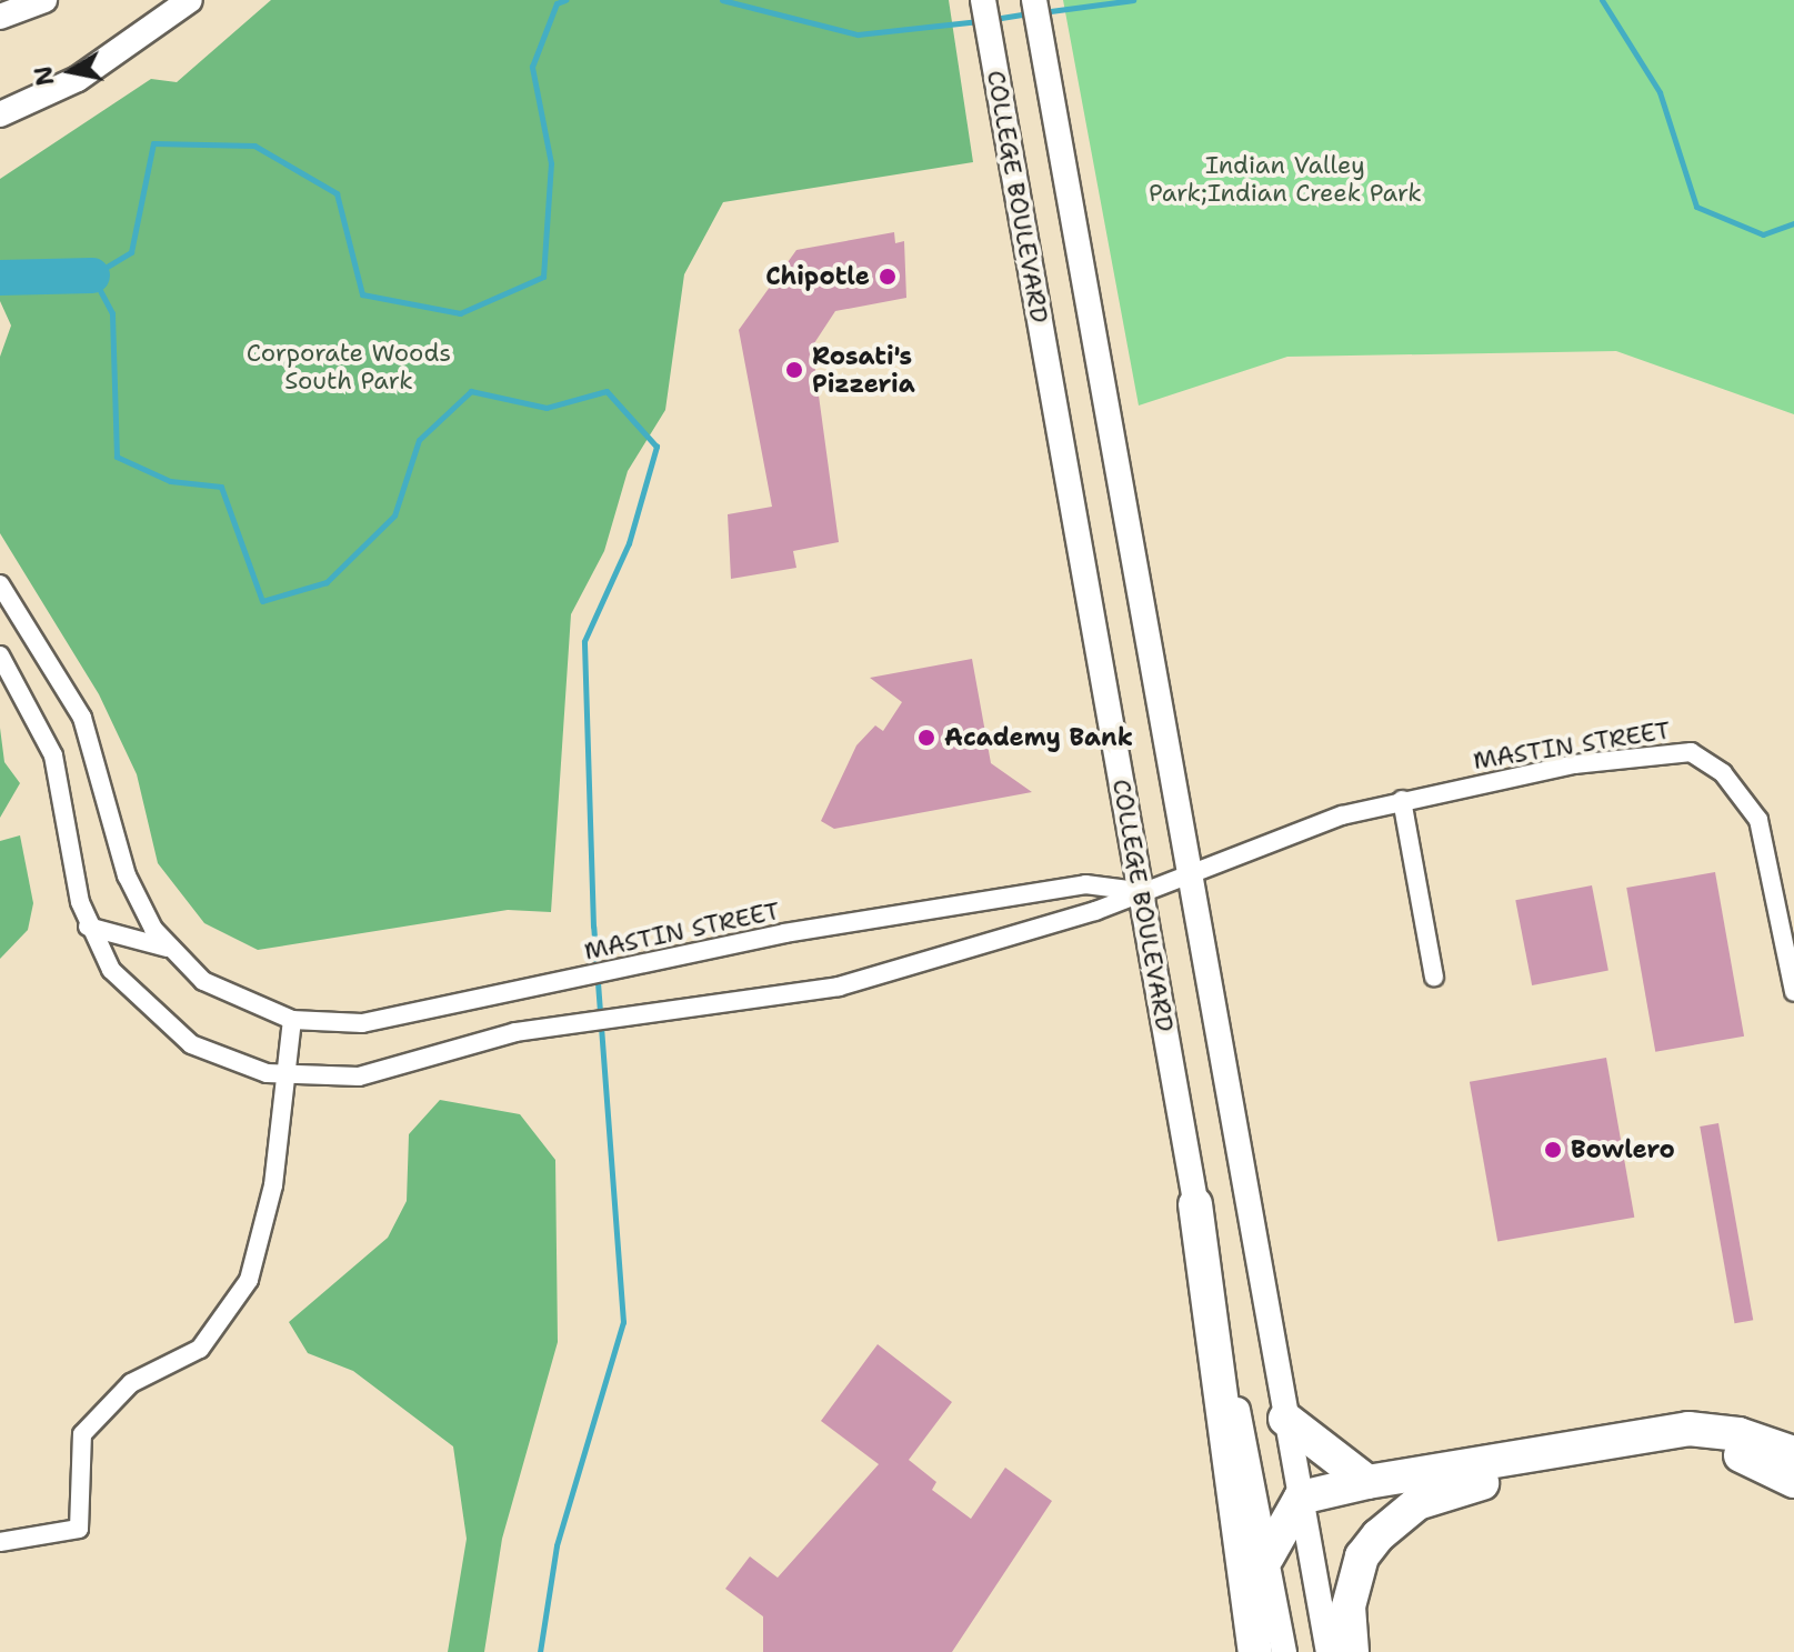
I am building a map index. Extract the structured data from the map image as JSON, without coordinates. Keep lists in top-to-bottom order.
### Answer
{
  "streets": {
    "main road": ["COLLEGE BOULEVARD"],
    "street": ["MASTIN STREET"]
  },
  "crossings": [
    ["COLLEGE BOULEVARD", "MASTIN STREET"]
  ],
  "parks": ["Indian Valley Park;Indian Creek Park", "Corporate Woods South Park"],
  "places": [
    "Chipotle",
    "Rosati's Pizzeria",
    "Academy Bank",
    "Bowlero"
  ],
  "north": "left"
}
